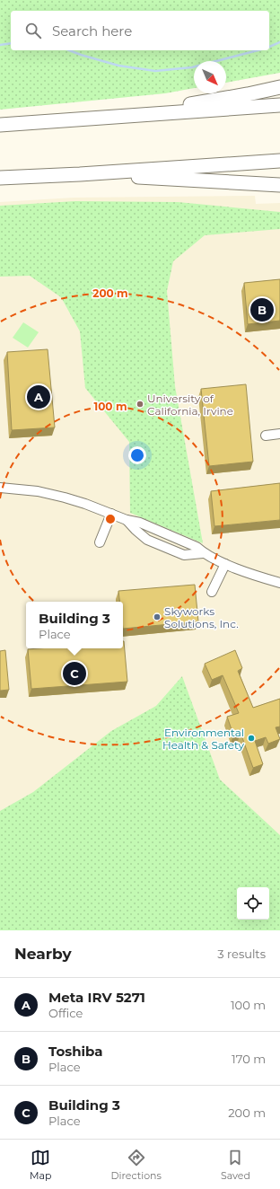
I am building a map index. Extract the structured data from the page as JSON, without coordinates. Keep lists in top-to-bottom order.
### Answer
{
  "places": ["University of California, Irvine", "Skyworks Solutions, Inc.", "Environmental Health & Safety"],
  "north": "bottom right",
  "page": {
    "search": "Search here",
    "pins": ["B", "A", "C"],
    "popup": ["Building 3", "Place"],
    "heading": ["Nearby", "3 results"],
    "list": [
      {
        "mark": "A",
        "name": "Meta IRV 5271",
        "note": "Office",
        "value": "100 m"
      },
      {
        "mark": "B",
        "name": "Toshiba",
        "note": "Place",
        "value": "170 m"
      },
      {
        "mark": "C",
        "name": "Building 3",
        "note": "Place",
        "value": "200 m"
      }
    ],
    "nav": ["Map", "Directions", "Saved"]
  },
  "rings": ["200 m", "100 m"]
}
